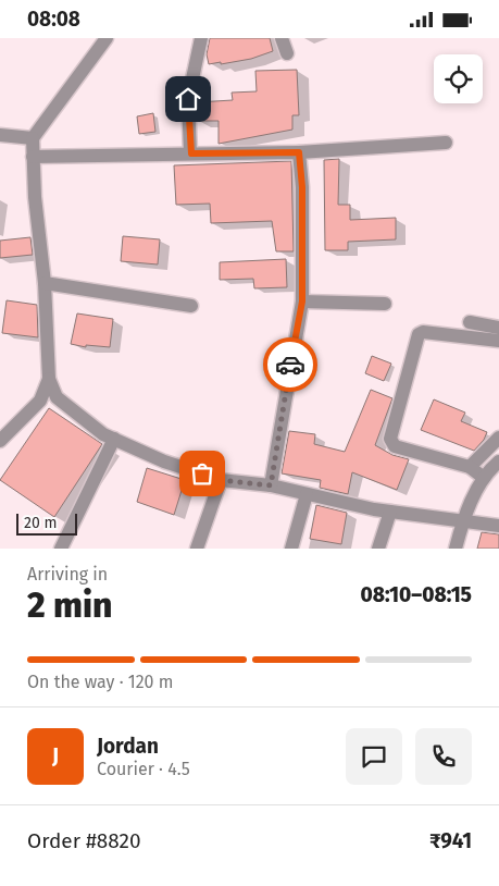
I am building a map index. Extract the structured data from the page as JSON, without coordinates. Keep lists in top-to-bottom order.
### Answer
{
  "scale_bar": "20 m",
  "page": {
    "status": "08:08",
    "scale": "20 m",
    "heading": ["2 min", "Arriving in", "08:10–08:15"],
    "panel": [
      "Jordan",
      "Courier · 4.5",
      "Order #8820",
      "₹941"
    ],
    "bar": "On the way · 120 m",
    "round": "J"
  }
}
